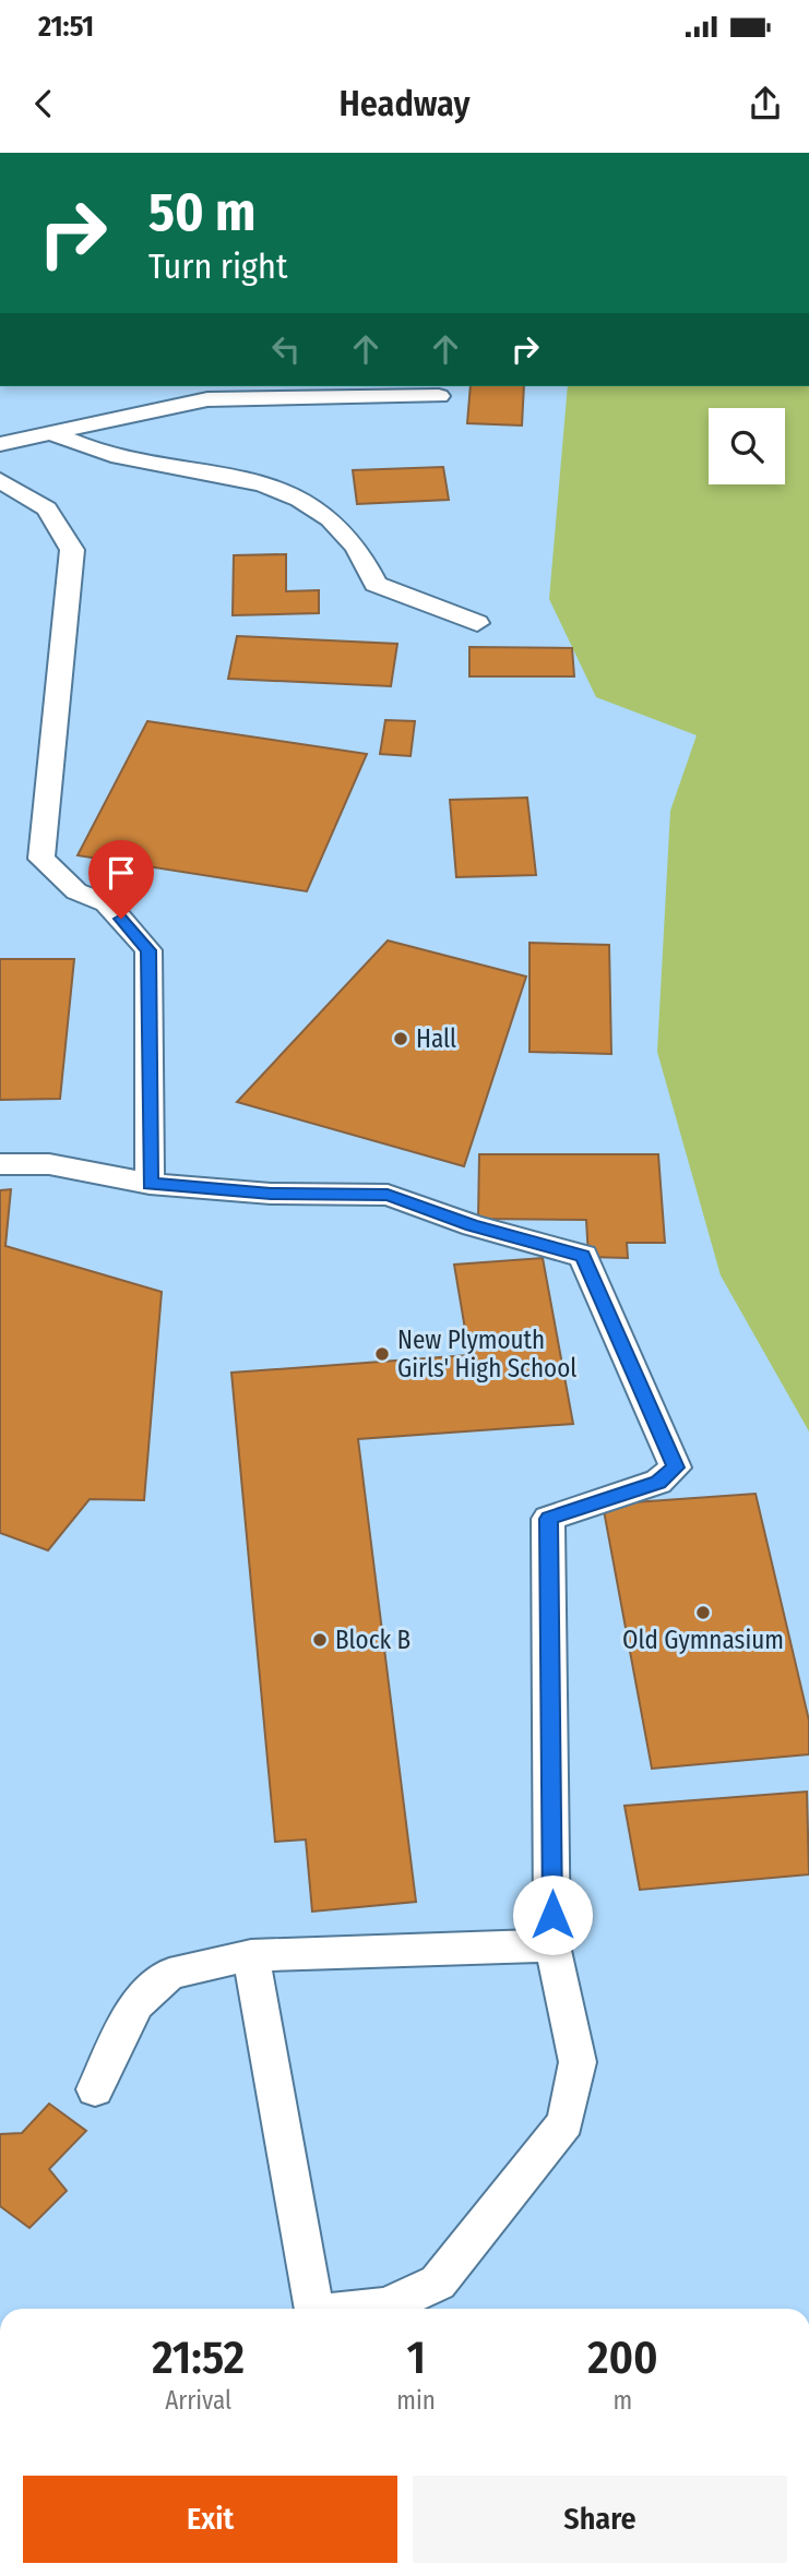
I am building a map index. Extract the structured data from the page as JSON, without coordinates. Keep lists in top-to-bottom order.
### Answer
{
  "places": [
    "Hall",
    "New Plymouth Girls' High School",
    "Old Gymnasium",
    "Block B"
  ],
  "page": {
    "status": "21:51",
    "header": "Headway",
    "turn": ["50 m", "Turn right"],
    "eta": [
      "21:52",
      "Arrival",
      "1",
      "min",
      "200",
      "m"
    ],
    "buttons": ["Exit", "Share"]
  }
}
